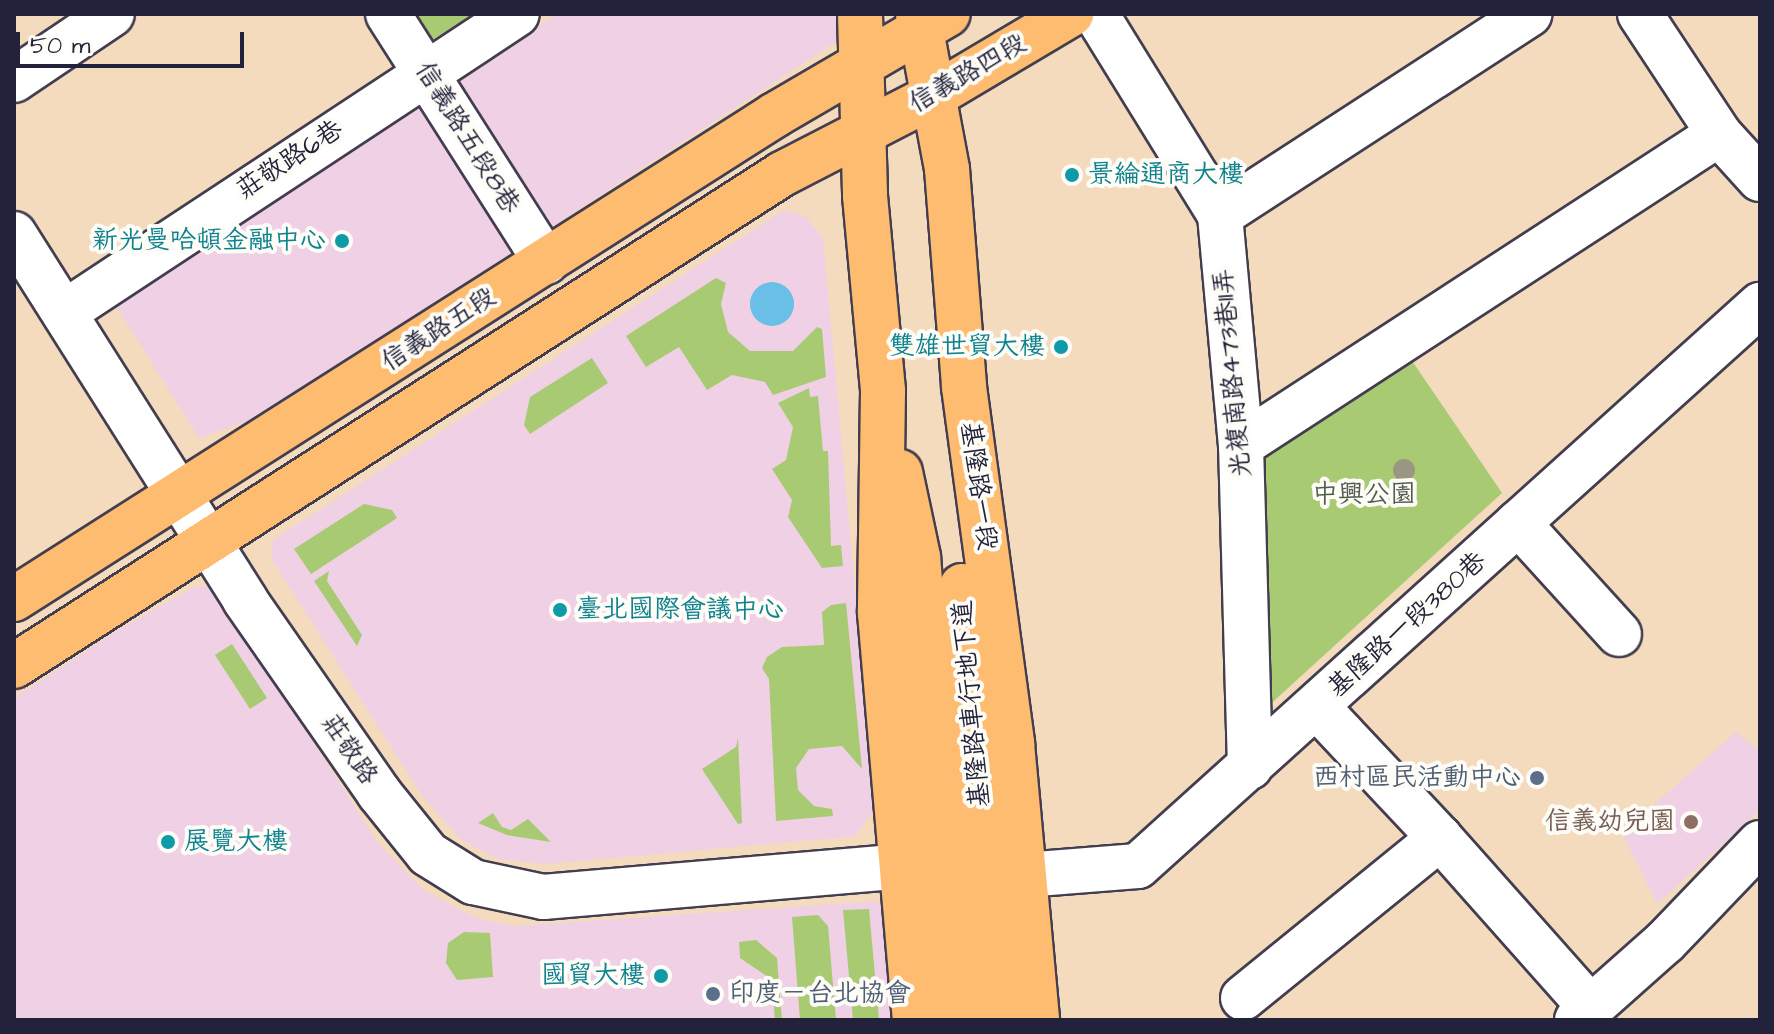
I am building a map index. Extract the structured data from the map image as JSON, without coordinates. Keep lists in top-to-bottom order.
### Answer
{
  "streets": {
    "main road": [
      "信義路四段",
      "信義路五段",
      "基隆路一段",
      "基隆路車行地下道"
    ],
    "street": [
      "信義路五段8巷",
      "莊敬路6巷",
      "光複南路473巷11弄",
      "基隆路一段380巷",
      "莊敬路"
    ]
  },
  "crossings": [
    ["信義路四段", "信義路五段"],
    ["信義路四段", "基隆路一段"],
    ["信義路五段8巷", "莊敬路6巷"],
    ["信義路五段8巷", "信義路五段"],
    ["莊敬路6巷", "莊敬路"],
    ["信義路五段", "莊敬路"],
    ["光複南路473巷11弄", "基隆路一段380巷"],
    ["基隆路一段", "基隆路一段380巷"],
    ["基隆路一段", "基隆路車行地下道"]
  ],
  "parks": ["中興公園"],
  "places": [
    "景綸通商大樓",
    "新光曼哈頓金融中心",
    "雙雄世貿大樓",
    "臺北國際會議中心",
    "西村區民活動中心",
    "信義幼兒園",
    "展覽大樓",
    "國貿大樓",
    "印度－台北協會"
  ],
  "scale_bar": "50 m"
}
